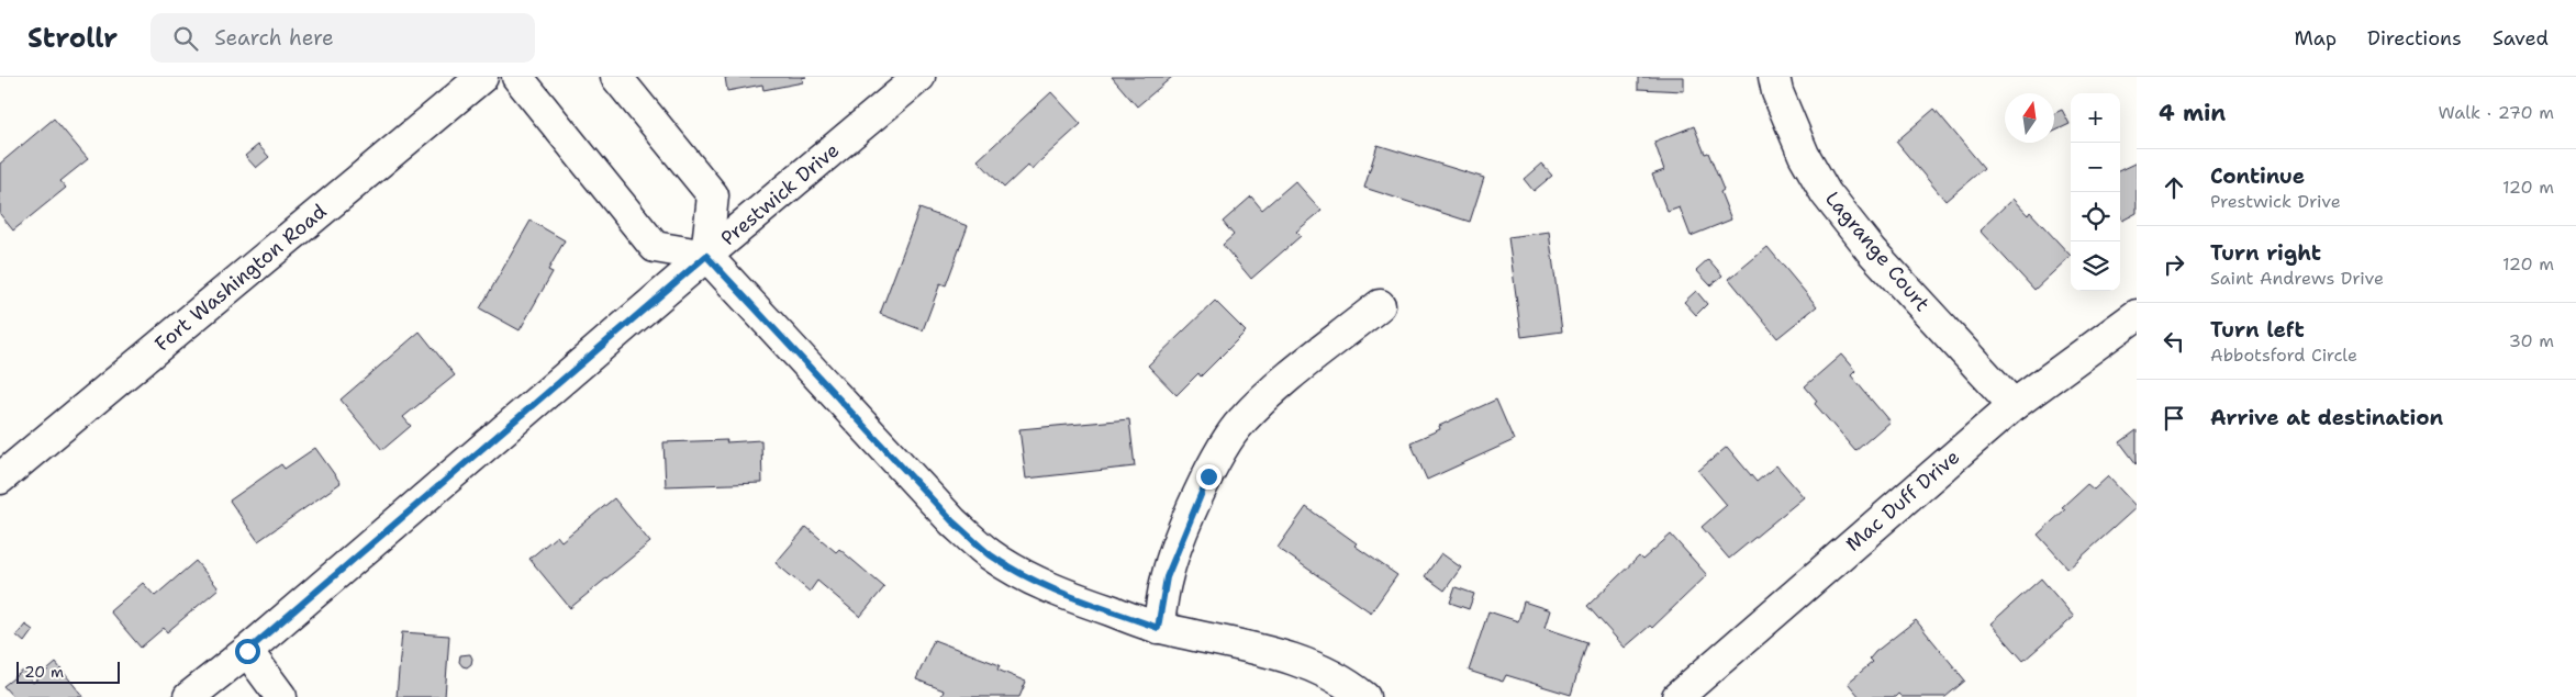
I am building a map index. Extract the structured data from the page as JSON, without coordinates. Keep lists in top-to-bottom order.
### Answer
{
  "streets": {
    "street": [
      "Prestwick Drive",
      "Lagrange Court",
      "Fort Washington Road",
      "Mac Duff Drive"
    ]
  },
  "crossings": [
    ["Lagrange Court", "Mac Duff Drive"]
  ],
  "scale_bar": "20 m",
  "north": "top",
  "page": {
    "header": "Strollr",
    "search": "Search here",
    "nav": ["Map", "Directions", "Saved"],
    "heading": ["4 min", "Walk · 270 m"],
    "map_buttons": ["+", "−"],
    "list": [
      ["Continue", "Prestwick Drive", "120 m"],
      ["Turn right", "Saint Andrews Drive", "120 m"],
      ["Turn left", "Abbotsford Circle", "30 m"],
      "Arrive at destination"
    ],
    "scale": "20 m"
  }
}
